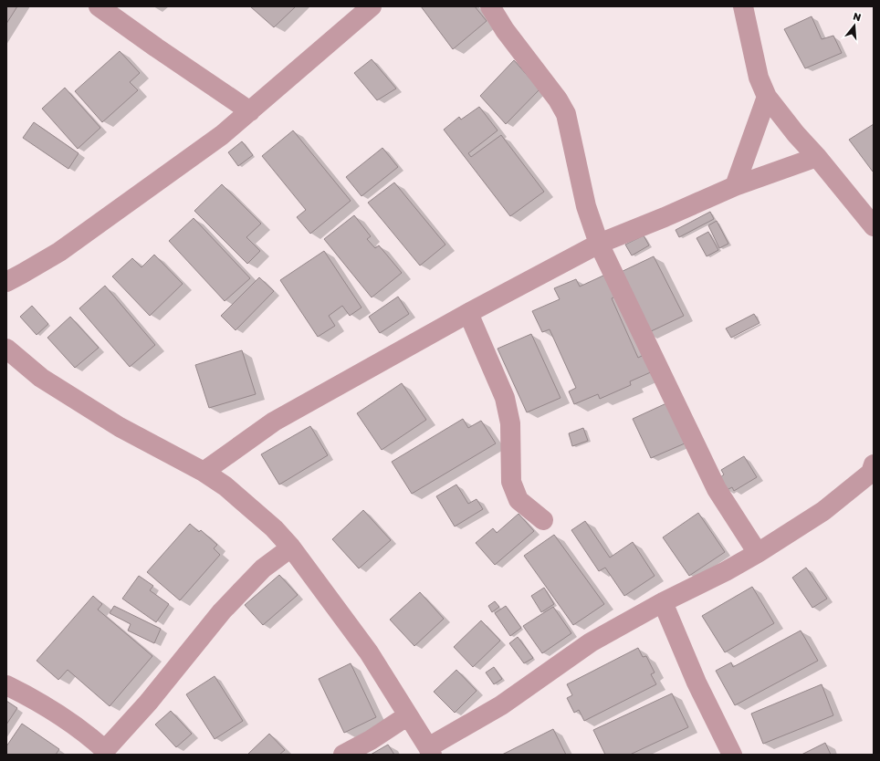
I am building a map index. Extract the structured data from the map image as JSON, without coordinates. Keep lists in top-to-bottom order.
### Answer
{
  "north": "top"
}
